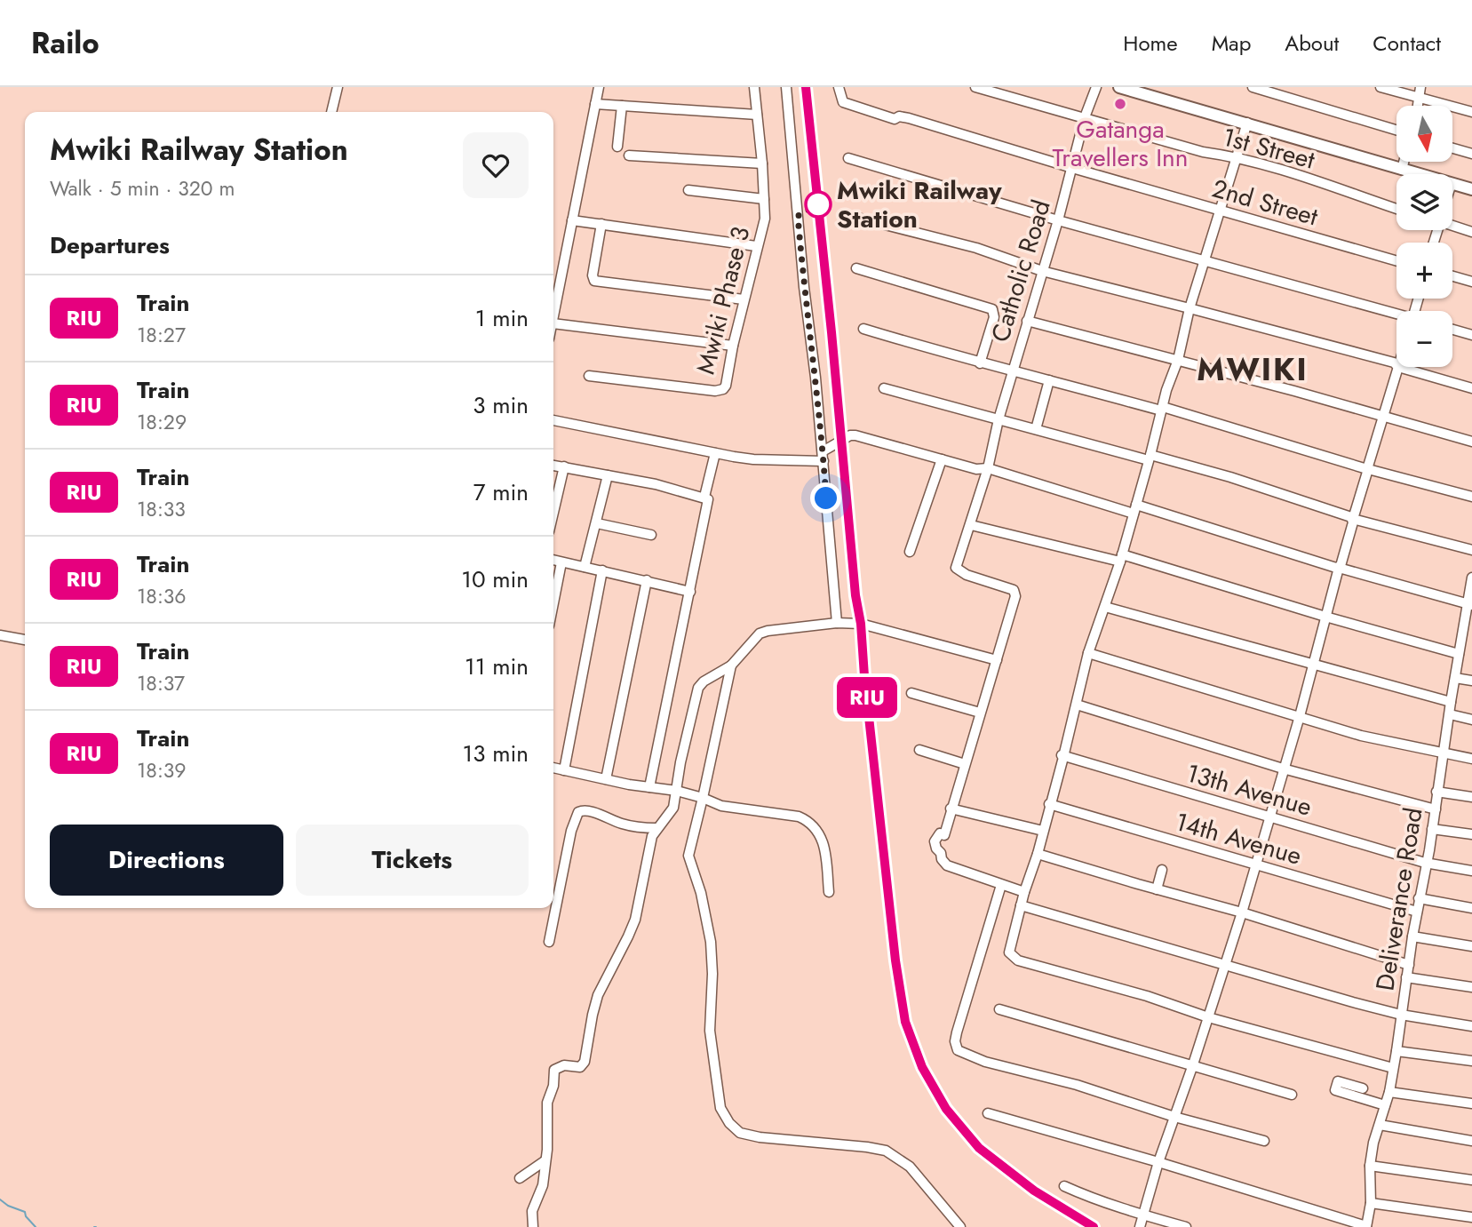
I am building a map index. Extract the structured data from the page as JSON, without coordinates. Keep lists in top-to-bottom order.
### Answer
{
  "streets": {
    "street": [
      "1st Street",
      "2nd Street",
      "Catholic Road",
      "Mwiki Phase 3",
      "13th Avenue",
      "14th Avenue",
      "Deliverance Road"
    ]
  },
  "crossings": [
    ["1st Street", "Catholic Road"],
    ["2nd Street", "Catholic Road"],
    ["13th Avenue", "Deliverance Road"],
    ["14th Avenue", "Deliverance Road"]
  ],
  "districts": ["MWIKI"],
  "places": ["Gatanga Travellers Inn", "Mwiki Railway Station"],
  "north": "bottom",
  "page": {
    "header": "Railo",
    "nav": [
      "Home",
      "Map",
      "About",
      "Contact"
    ],
    "on_map": "RIU",
    "map_buttons": ["+", "−"],
    "heading": [
      ["Mwiki Railway Station", "Walk · 5 min · 320 m"],
      "Departures"
    ],
    "list": [
      {
        "mark": "RIU",
        "name": "Train",
        "note": "18:27",
        "value": "1 min"
      },
      {
        "mark": "RIU",
        "name": "Train",
        "note": "18:29",
        "value": "3 min"
      },
      {
        "mark": "RIU",
        "name": "Train",
        "note": "18:33",
        "value": "7 min"
      },
      {
        "mark": "RIU",
        "name": "Train",
        "note": "18:36",
        "value": "10 min"
      },
      {
        "mark": "RIU",
        "name": "Train",
        "note": "18:37",
        "value": "11 min"
      },
      {
        "mark": "RIU",
        "name": "Train",
        "note": "18:39",
        "value": "13 min"
      }
    ],
    "buttons": ["Directions", "Tickets"]
  }
}
